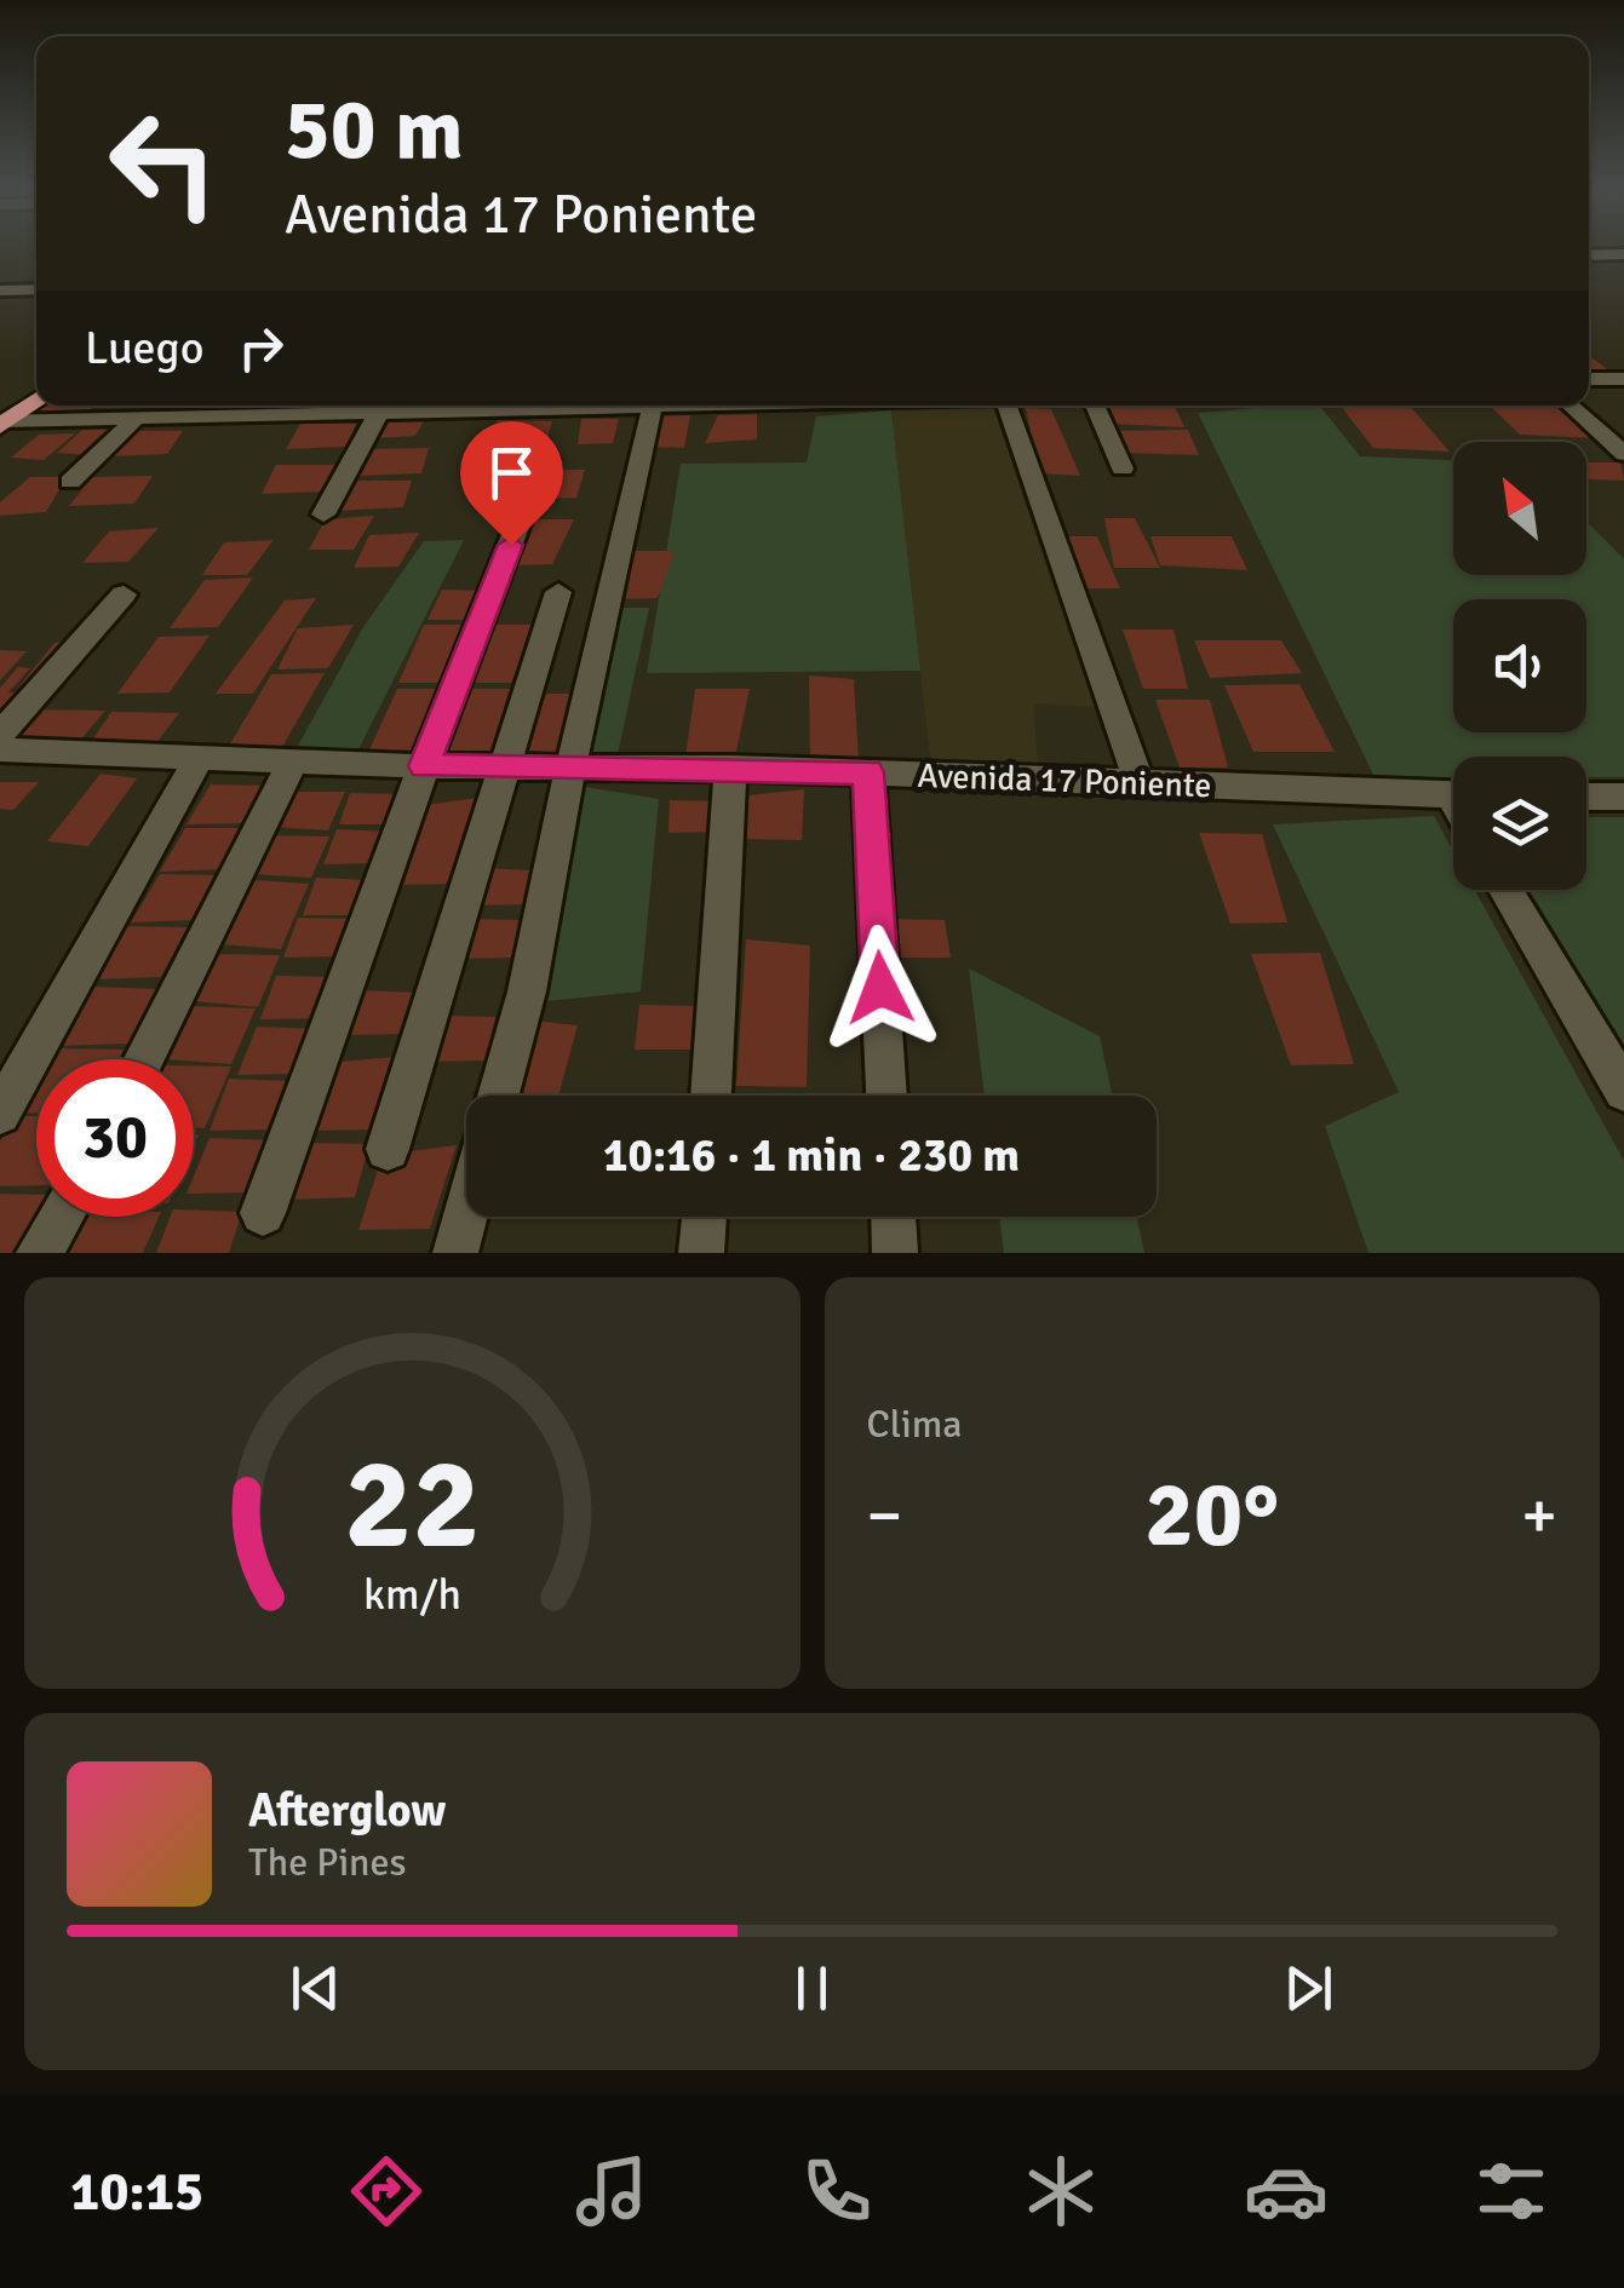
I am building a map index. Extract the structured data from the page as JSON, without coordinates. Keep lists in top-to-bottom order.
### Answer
{
  "streets": {
    "street": ["Avenida 17 Poniente"]
  },
  "north": "top left",
  "page": {
    "turn": ["50 m", "Avenida 17 Poniente"],
    "then": "Luego",
    "limit": "30",
    "trip": "10:16 · 1 min · 230 m",
    "tile": "Clima",
    "heat": ["−", "20°", "+"],
    "song": ["Afterglow", "The Pines"],
    "tabs": "10:15",
    "gauge": ["22", "km/h"]
  }
}
